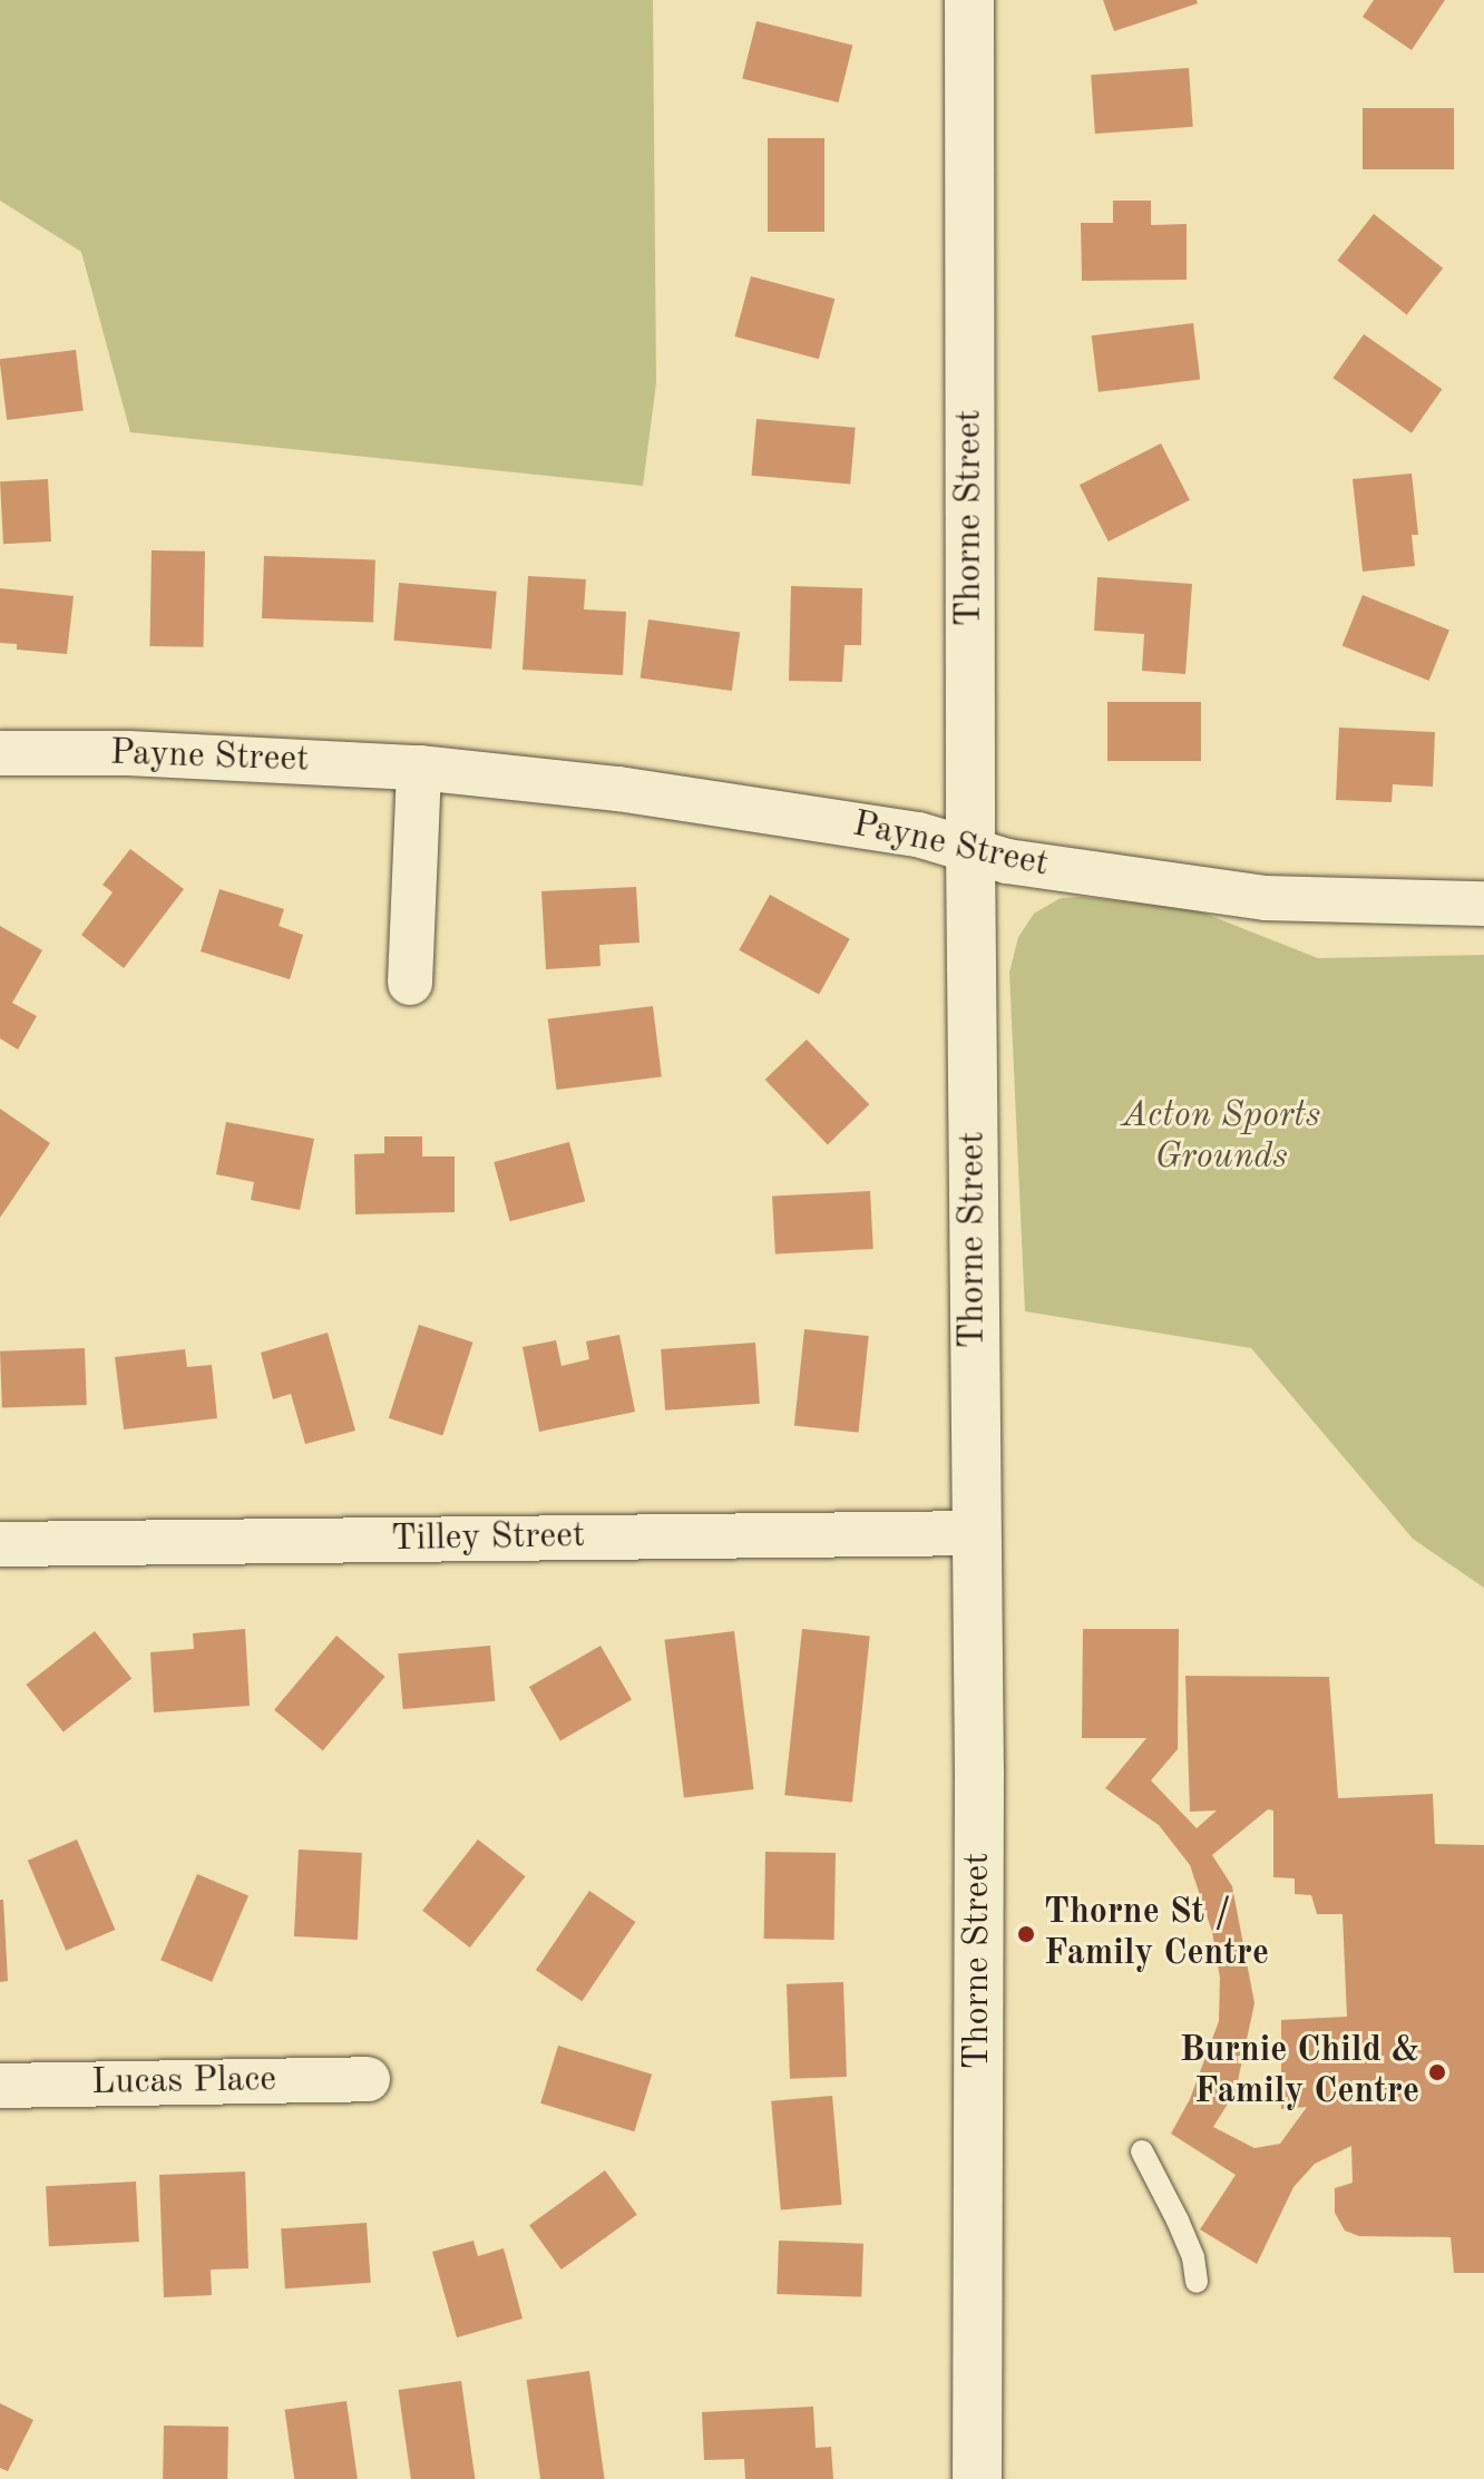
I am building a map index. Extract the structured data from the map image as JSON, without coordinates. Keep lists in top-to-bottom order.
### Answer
{
  "streets": {
    "street": [
      "Thorne Street",
      "Payne Street",
      "Tilley Street",
      "Lucas Place"
    ]
  },
  "crossings": [
    ["Thorne Street", "Payne Street"],
    ["Thorne Street", "Tilley Street"]
  ],
  "parks": ["Acton Sports Grounds"],
  "places": ["Thorne St / Family Centre", "Burnie Child & Family Centre"]
}
